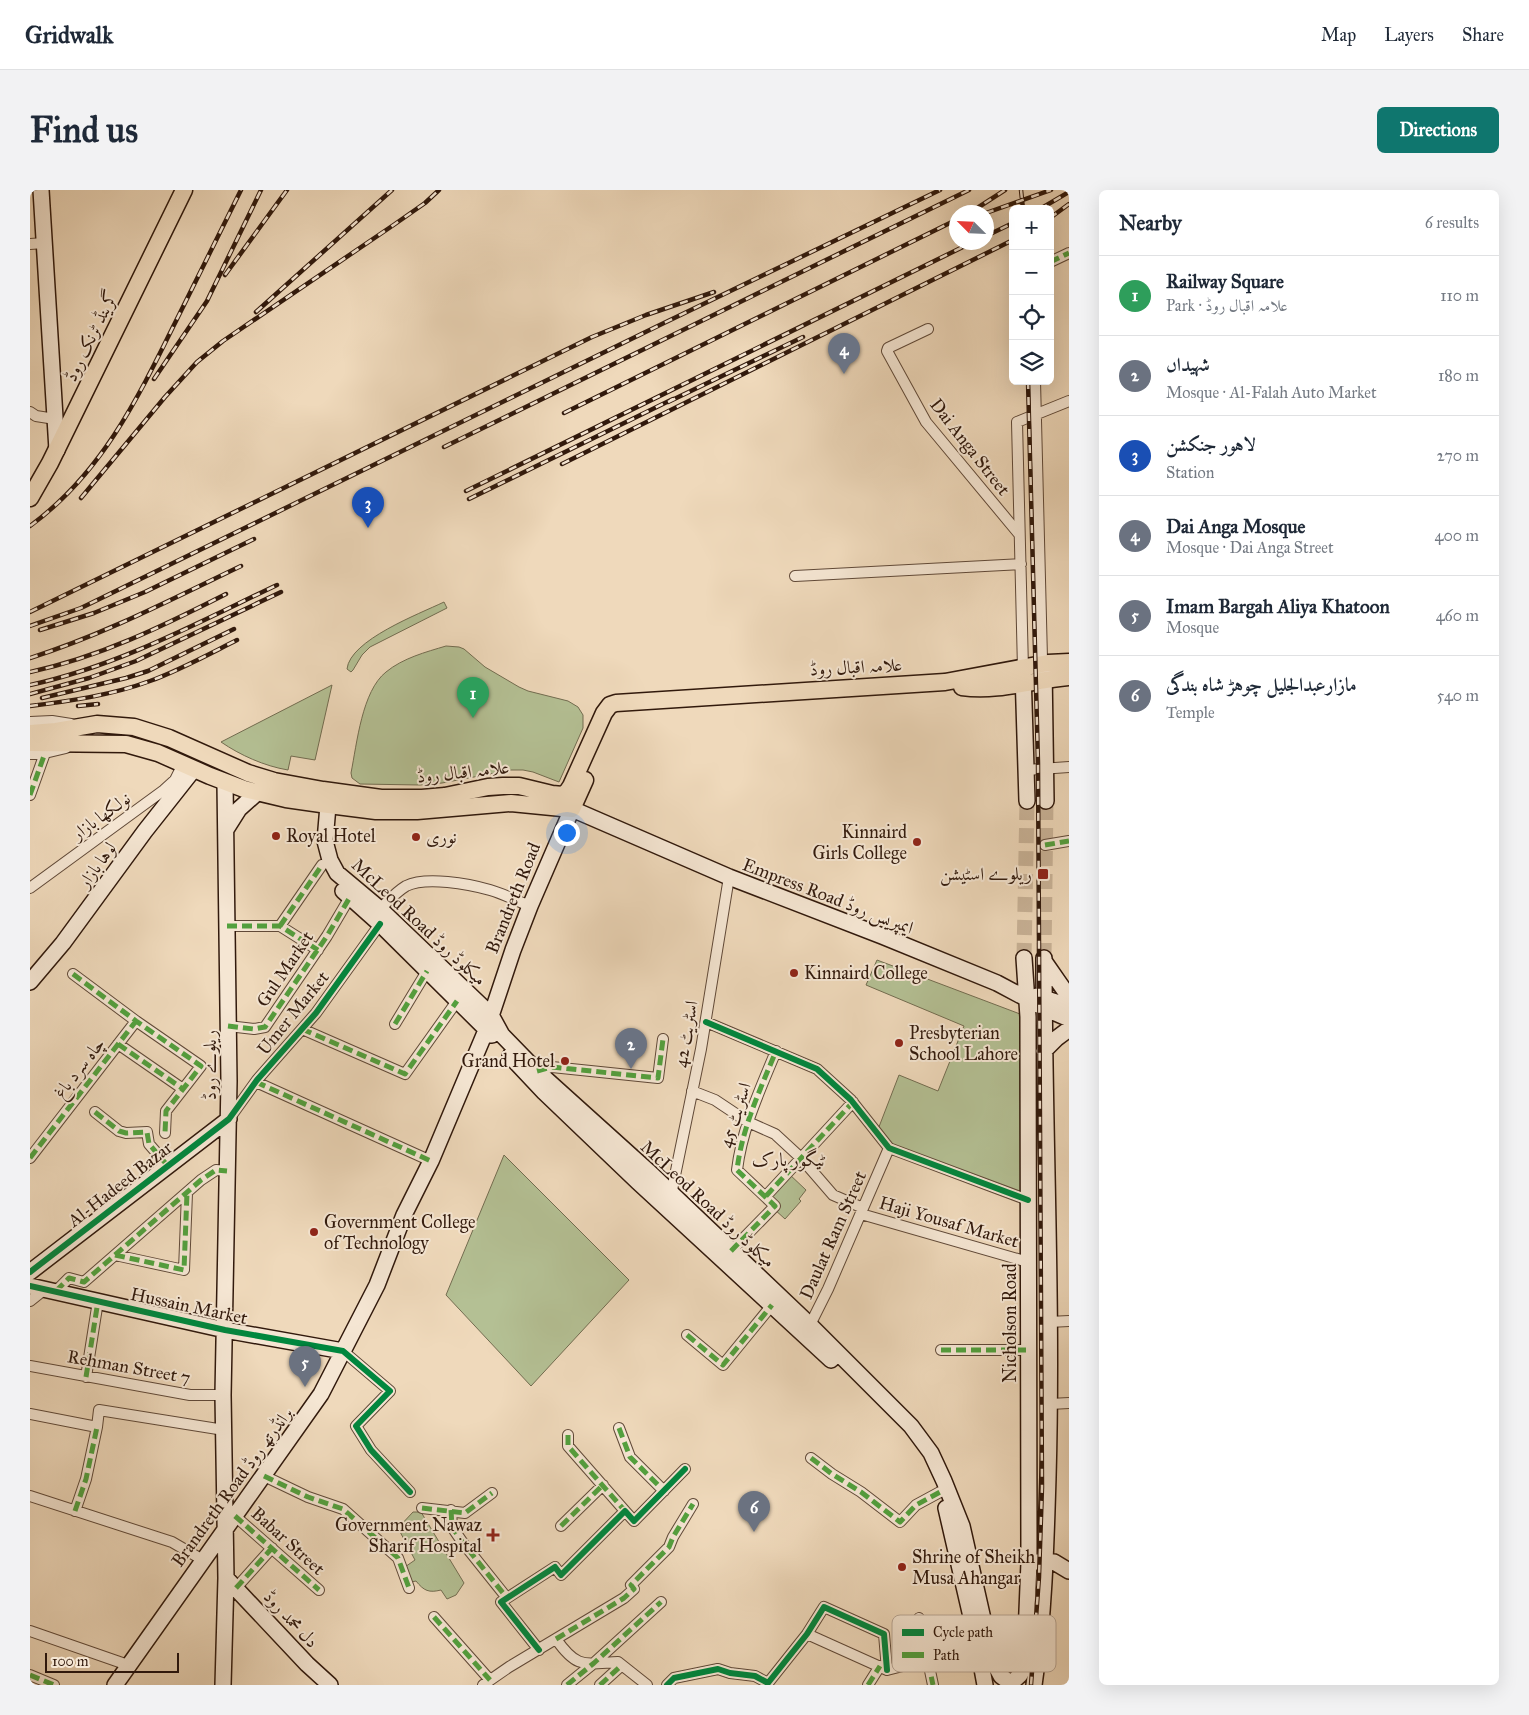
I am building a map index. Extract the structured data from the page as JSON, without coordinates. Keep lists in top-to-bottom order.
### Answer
{
  "streets": {
    "main road": [
      "گرینڈ ٹرنک روڈ",
      "علامہ اقبال روڈ",
      "لوہا بازار",
      "Empress Road ایمپریس روڈ",
      "Brandreth Road",
      "McLeod Road میکلوڈ روڈ",
      "ریلوے روڈ",
      "Al-Hadeed Bazar",
      "Hussain Market",
      "Nicholson Road",
      "Brandreth Road برانڈرتھ روڈ",
      "دل محمد روڈ"
    ],
    "street": [
      "Dai Anga Street",
      "نولکھا بازار",
      "Gul Market",
      "Umer Market",
      "اسٹریٹ 42",
      "چاہ سرد باغ",
      "اسٹریٹ 45",
      "Haji Yousaf Market",
      "Daulat Ram Street",
      "Rehman Street 7",
      "Babar Street"
    ]
  },
  "crossings": [
    ["علامہ اقبال روڈ", "نولکھا بازار"],
    ["علامہ اقبال روڈ", "لوہا بازار"],
    ["علامہ اقبال روڈ", "Empress Road ایمپریس روڈ"],
    ["علامہ اقبال روڈ", "Brandreth Road"],
    ["علامہ اقبال روڈ", "McLeod Road میکلوڈ روڈ"],
    ["علامہ اقبال روڈ", "ریلوے روڈ"],
    ["نولکھا بازار", "لوہا بازار"],
    ["Empress Road ایمپریس روڈ", "Brandreth Road"],
    ["Empress Road ایمپریس روڈ", "اسٹریٹ 42"],
    ["Empress Road ایمپریس روڈ", "Nicholson Road"],
    ["Brandreth Road", "McLeod Road میکلوڈ روڈ"],
    ["Brandreth Road", "Umer Market"],
    ["Brandreth Road", "Brandreth Road برانڈرتھ روڈ"],
    ["McLeod Road میکلوڈ روڈ", "Gul Market"],
    ["McLeod Road میکلوڈ روڈ", "Umer Market"],
    ["McLeod Road میکلوڈ روڈ", "اسٹریٹ 42"],
    ["McLeod Road میکلوڈ روڈ", "اسٹریٹ 45"],
    ["McLeod Road میکلوڈ روڈ", "Daulat Ram Street"],
    ["McLeod Road میکلوڈ روڈ", "Nicholson Road"],
    ["McLeod Road میکلوڈ روڈ", "Brandreth Road برانڈرتھ روڈ"],
    ["Gul Market", "ریلوے روڈ"],
    ["Umer Market", "ریلوے روڈ"],
    ["Umer Market", "Al-Hadeed Bazar"],
    ["اسٹریٹ 42", "Haji Yousaf Market"],
    ["ریلوے روڈ", "Al-Hadeed Bazar"],
    ["ریلوے روڈ", "Hussain Market"],
    ["ریلوے روڈ", "Rehman Street 7"],
    ["ریلوے روڈ", "Brandreth Road برانڈرتھ روڈ"],
    ["ریلوے روڈ", "دل محمد روڈ"],
    ["اسٹریٹ 45", "Haji Yousaf Market"],
    ["Haji Yousaf Market", "Daulat Ram Street"],
    ["Haji Yousaf Market", "Nicholson Road"],
    ["Hussain Market", "Brandreth Road برانڈرتھ روڈ"],
    ["Brandreth Road برانڈرتھ روڈ", "Babar Street"]
  ],
  "districts": ["ٹیگور پارک"],
  "places": {
    "other": [
      "Royal Hotel",
      "نوری",
      "Kinnaird Girls College",
      "Kinnaird College",
      "Presbyterian School Lahore",
      "Grand Hotel",
      "Government College of Technology",
      "Shrine of Sheikh Musa Ahangar"
    ],
    "transit": ["ریلوے اسٹیشن"],
    "health": ["Government Nawaz Sharif Hospital"]
  },
  "legend": ["Cycle path", "Path"],
  "scale_bar": "100 m",
  "north": "top left",
  "page": {
    "header": "Gridwalk",
    "nav": ["Map", "Layers", "Share"],
    "buttons": "Directions",
    "title": "Find us",
    "heading": ["Nearby", "6 results"],
    "map_buttons": ["+", "−"],
    "list": [
      {
        "mark": "1",
        "name": "Railway Square",
        "note": "Park · علامہ اقبال روڈ",
        "value": "110 m"
      },
      {
        "mark": "2",
        "name": "شہیداں",
        "note": "Mosque · Al-Falah Auto Market",
        "value": "180 m"
      },
      {
        "mark": "3",
        "name": "لاہور جنکشن",
        "note": "Station",
        "value": "270 m"
      },
      {
        "mark": "4",
        "name": "Dai Anga Mosque",
        "note": "Mosque · Dai Anga Street",
        "value": "400 m"
      },
      {
        "mark": "5",
        "name": "Imam Bargah Aliya Khatoon",
        "note": "Mosque",
        "value": "460 m"
      },
      {
        "mark": "6",
        "name": "مازارعبدالجلیل چوہڑ شاہ بندگی",
        "note": "Temple",
        "value": "540 m"
      }
    ],
    "pins": [
      "4",
      "3",
      "1",
      "2",
      "5",
      "6"
    ],
    "scale": "100 m"
  }
}
